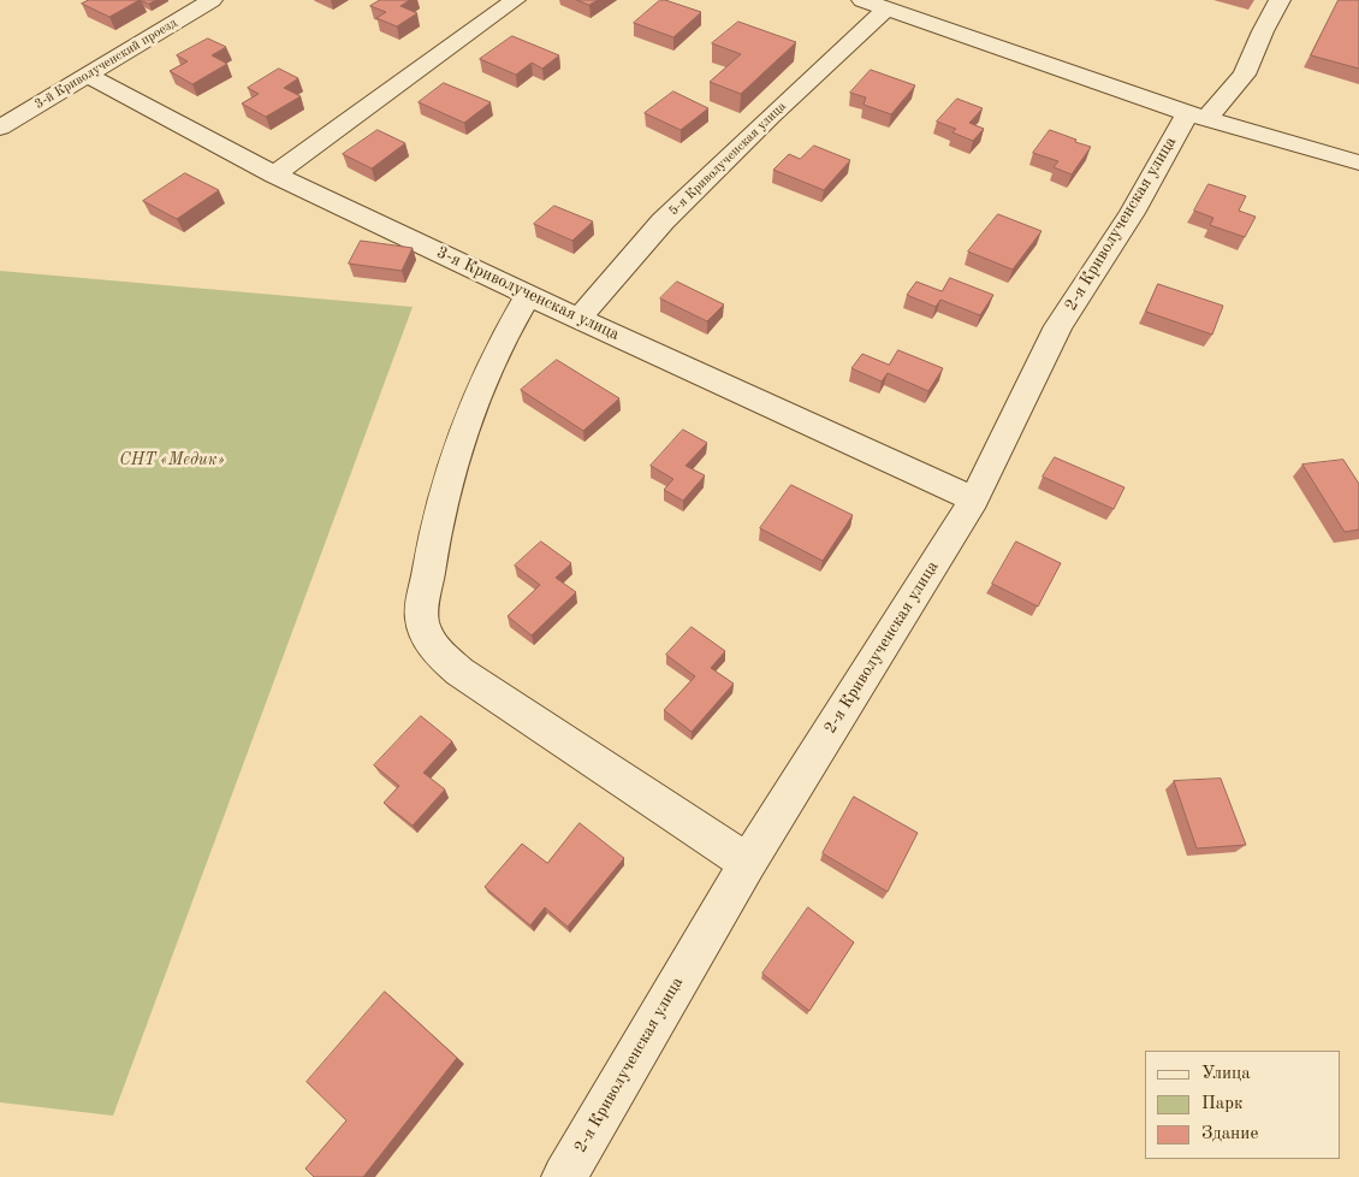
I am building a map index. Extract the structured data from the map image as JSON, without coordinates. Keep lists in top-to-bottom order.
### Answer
{
  "streets": {
    "street": [
      "3-й Криволученский проезд",
      "5-я Криволученская улица",
      "2-я Криволученская улица",
      "3-я Криволученская улица"
    ]
  },
  "crossings": [
    ["3-й Криволученский проезд", "3-я Криволученская улица"],
    ["5-я Криволученская улица", "3-я Криволученская улица"],
    ["2-я Криволученская улица", "3-я Криволученская улица"]
  ],
  "parks": ["СНТ «Медик»"],
  "legend": ["Улица", "Парк", "Здание"]
}
